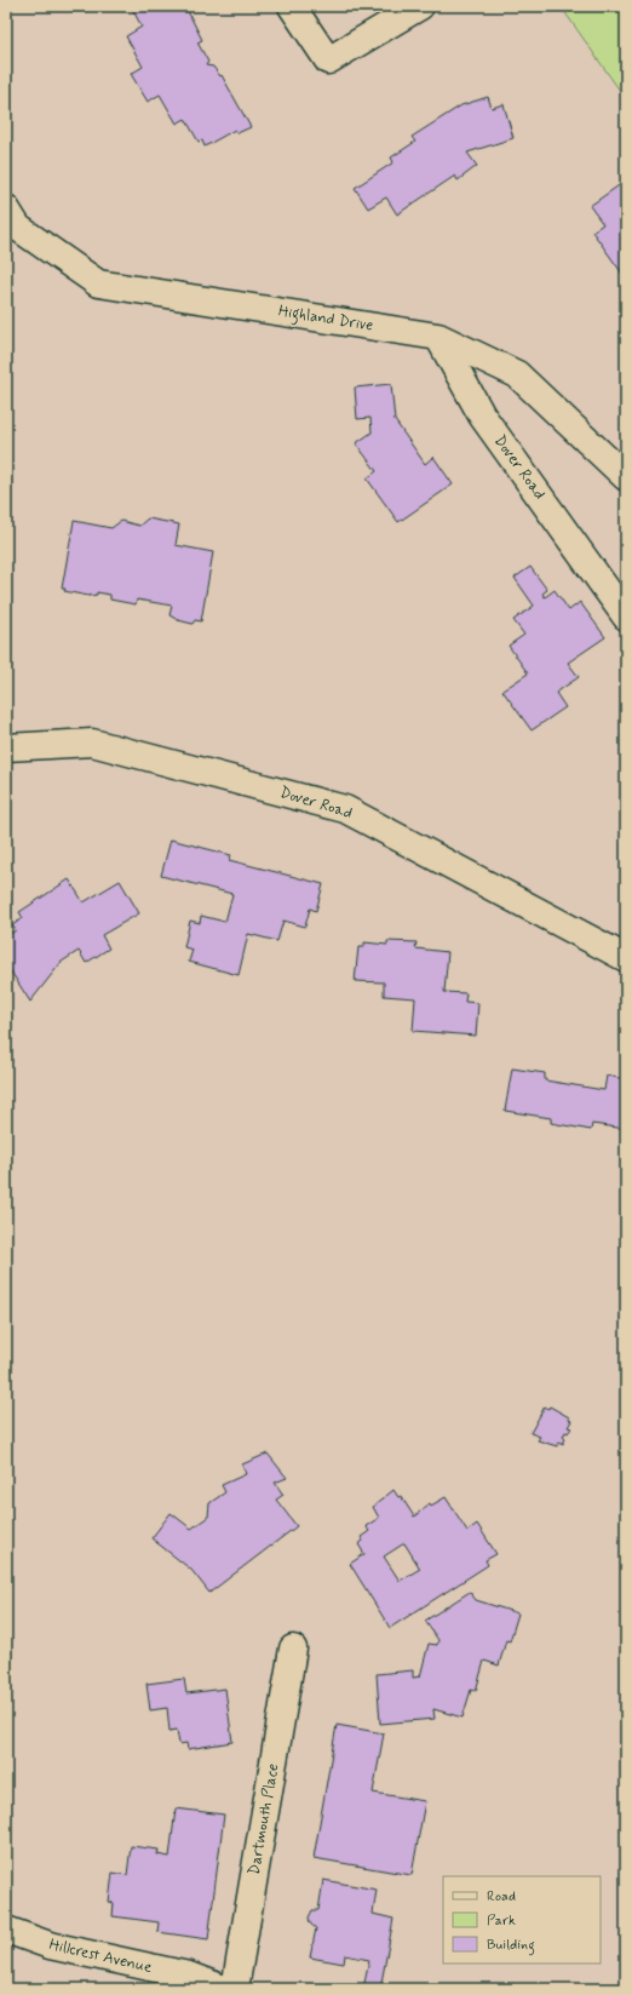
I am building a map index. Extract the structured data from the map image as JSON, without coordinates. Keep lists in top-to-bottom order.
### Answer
{
  "streets": {
    "street": [
      "Highland Drive",
      "Dover Road",
      "Dartmouth Place",
      "Hillcrest Avenue"
    ]
  },
  "crossings": [
    ["Highland Drive", "Dover Road"]
  ],
  "legend": ["Road", "Park", "Building"]
}
